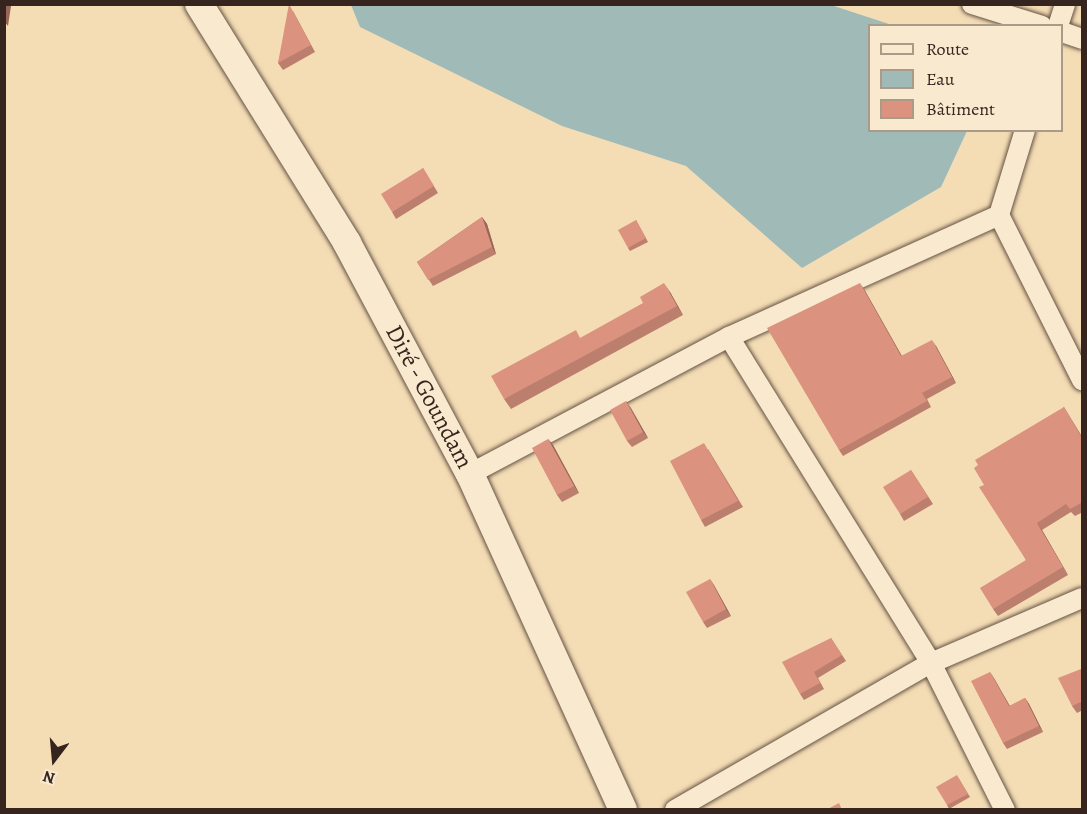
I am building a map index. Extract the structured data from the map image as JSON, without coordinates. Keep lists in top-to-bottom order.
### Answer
{
  "streets": {
    "main road": ["Diré - Goundam"]
  },
  "legend": ["Route", "Eau", "Bâtiment"],
  "north": "bottom"
}
